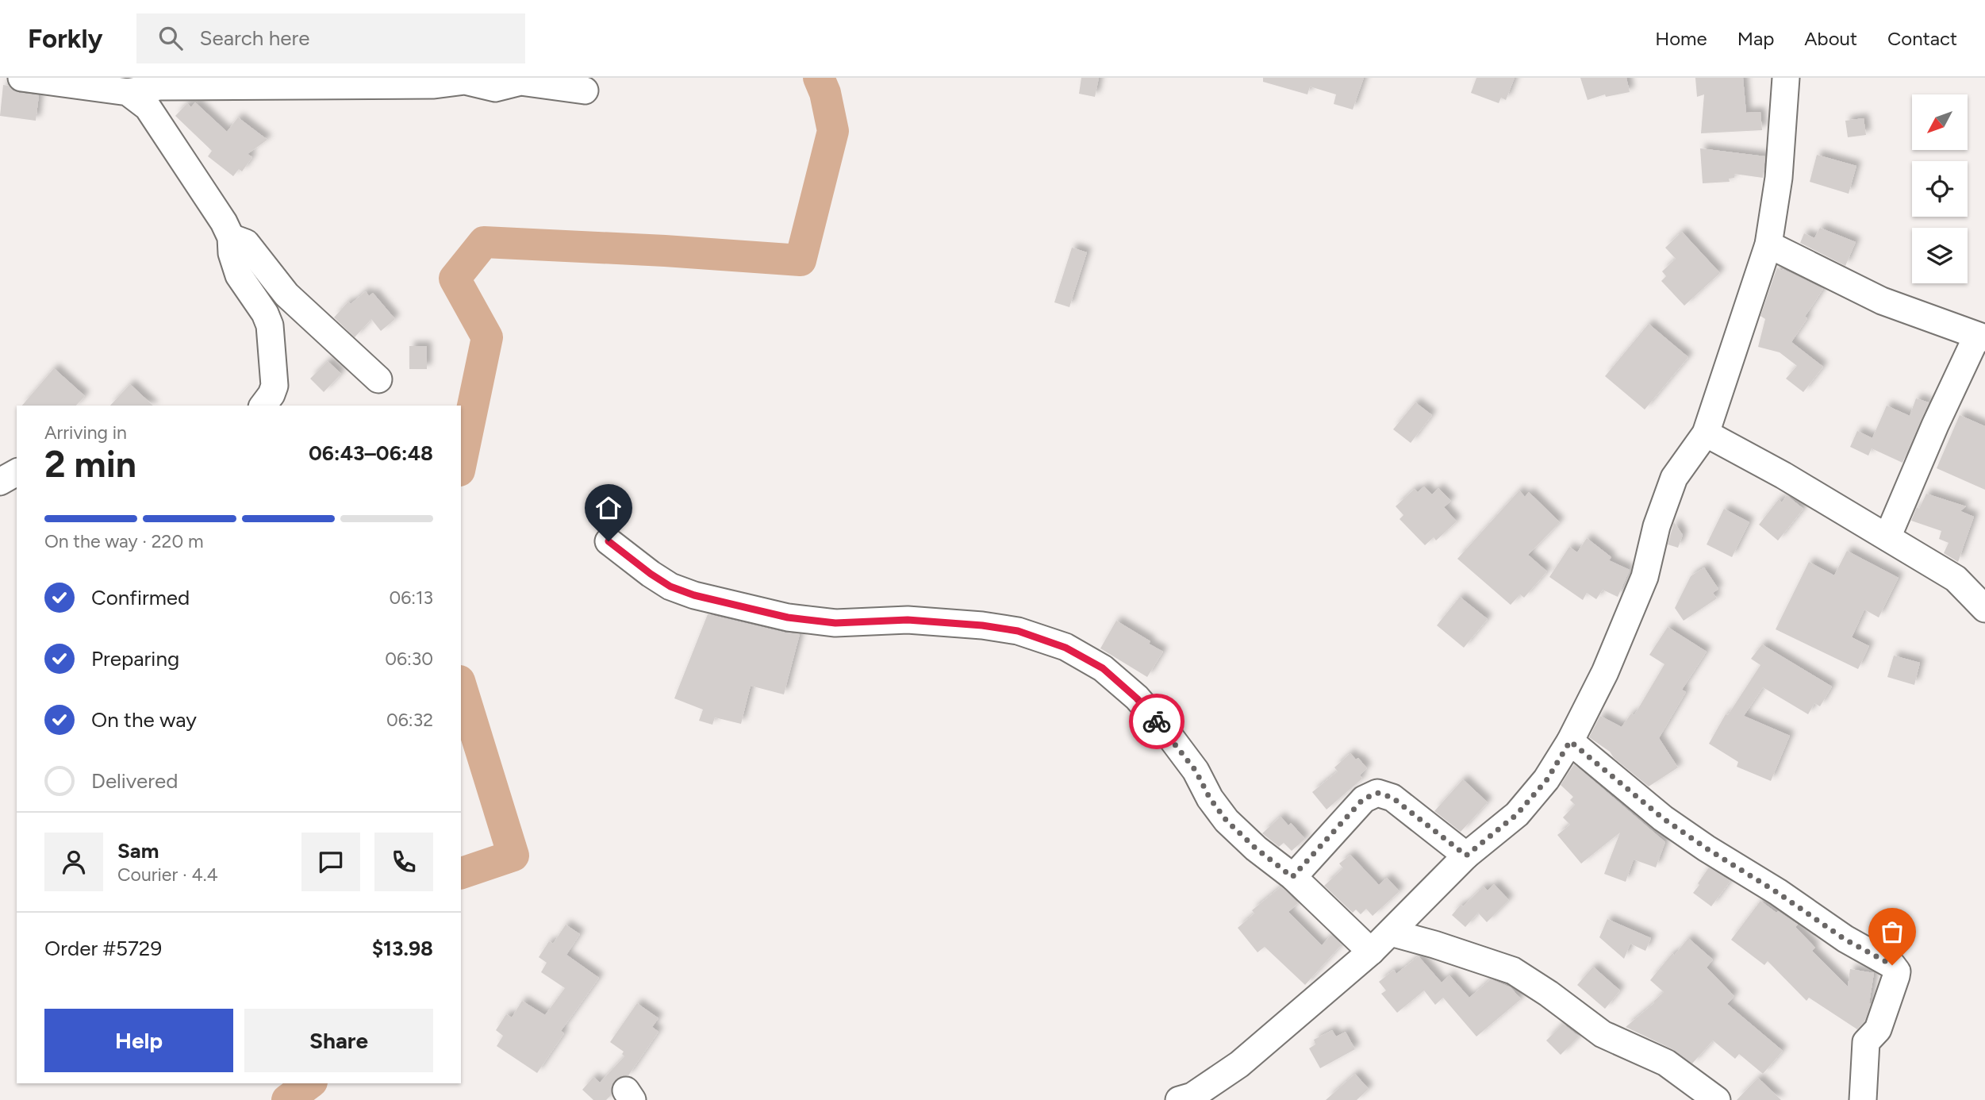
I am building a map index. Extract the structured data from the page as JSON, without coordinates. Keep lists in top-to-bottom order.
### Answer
{
  "north": "bottom left",
  "page": {
    "header": "Forkly",
    "search": "Search here",
    "nav": [
      "Home",
      "Map",
      "About",
      "Contact"
    ],
    "heading": ["2 min", "Arriving in", "06:43–06:48"],
    "panel": [
      "Sam",
      "Courier · 4.4",
      "Order #5729",
      "$13.98"
    ],
    "bar": "On the way · 220 m",
    "list": [
      ["Confirmed", "06:13"],
      ["Preparing", "06:30"],
      ["On the way", "06:32"],
      "Delivered"
    ],
    "buttons": ["Help", "Share"]
  }
}
